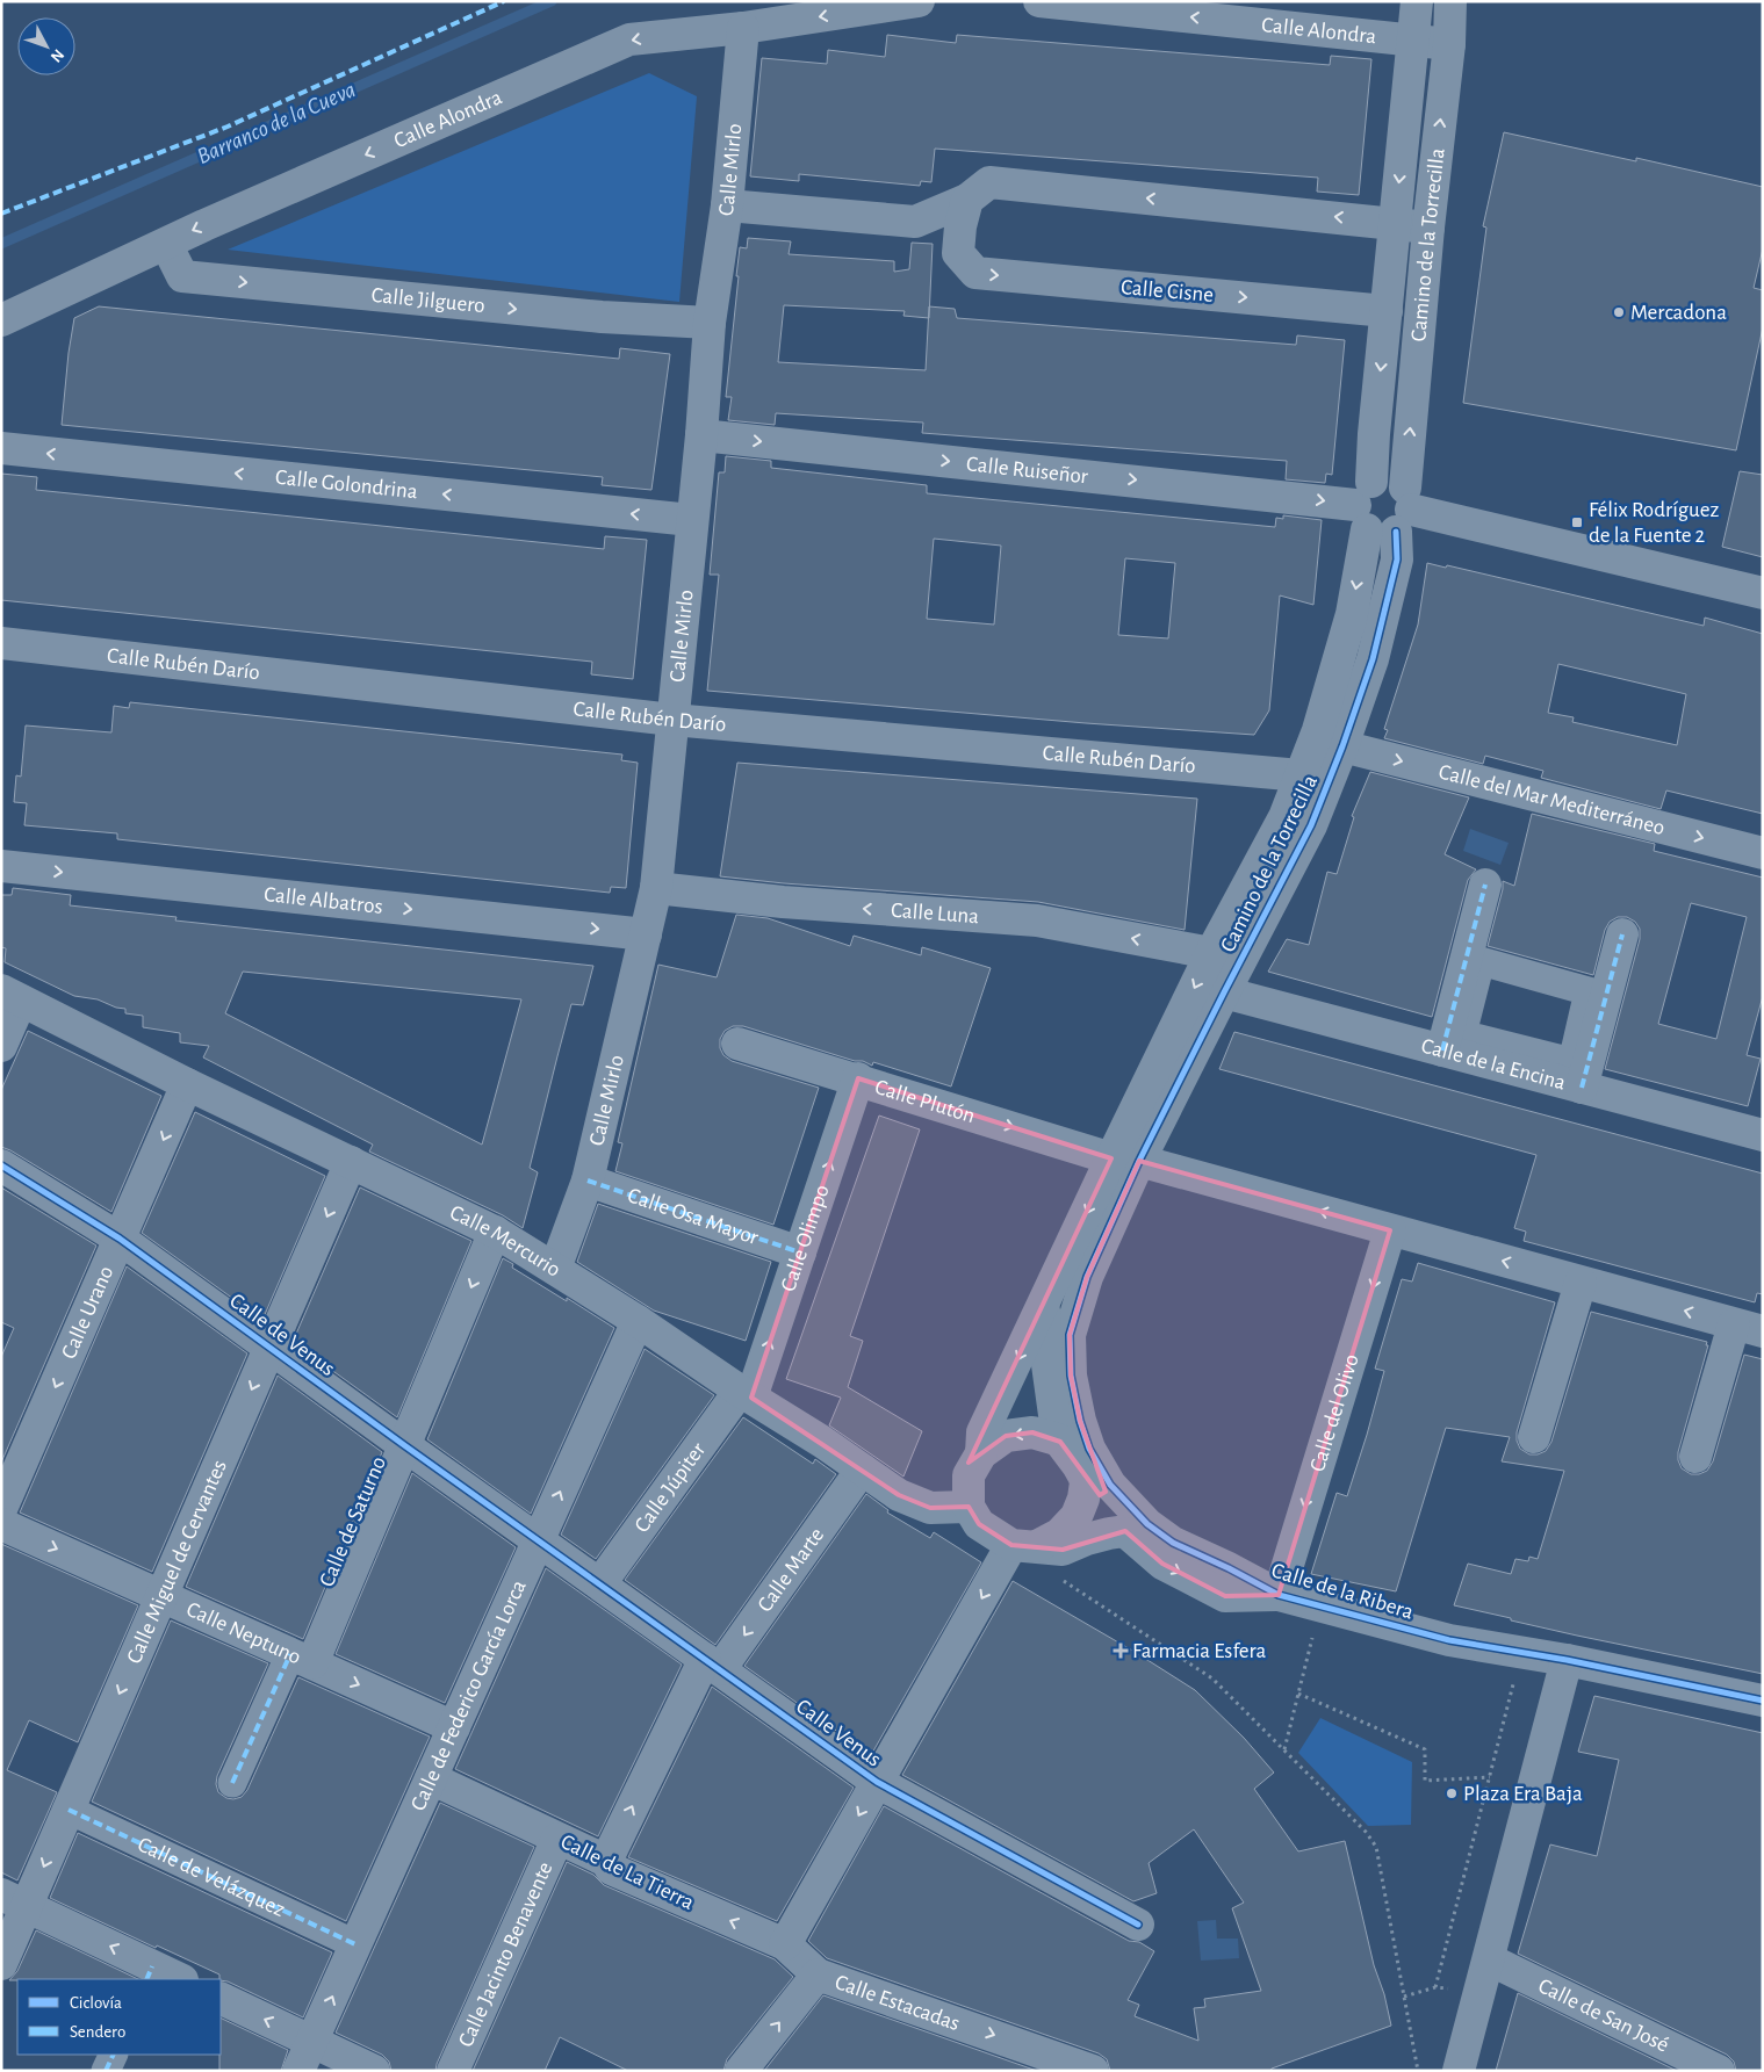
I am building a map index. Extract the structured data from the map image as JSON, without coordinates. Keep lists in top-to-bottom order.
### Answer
{
  "streets": {
    "street": [
      "Calle Alondra",
      "Calle Mirlo",
      "Camino de la Torrecilla",
      "Calle Cisne",
      "Calle Jilguero",
      "Calle Ruiseñor",
      "Calle Golondrina",
      "Calle Rubén Darío",
      "Calle del Mar Mediterráneo",
      "Calle Albatros",
      "Calle Luna",
      "Calle de la Encina",
      "Calle Plutón",
      "Calle Osa Mayor",
      "Calle Olimpo",
      "Calle Mercurio",
      "Calle Urano",
      "Calle de Venus",
      "Calle del Olivo",
      "Calle Júpiter",
      "Calle de Saturno",
      "Calle Miguel de Cervantes",
      "Calle Marte",
      "Calle de la Ribera",
      "Calle Neptuno",
      "Calle de Federico García Lorca",
      "Calle Venus",
      "Calle de La Tierra",
      "Calle de Velázquez",
      "Calle Jacinto Benavente",
      "Calle Estacadas",
      "Calle de San José"
    ]
  },
  "crossings": [
    ["Calle Alondra", "Calle Mirlo"],
    ["Calle Alondra", "Camino de la Torrecilla"],
    ["Calle Alondra", "Calle Jilguero"],
    ["Calle Mirlo", "Calle Jilguero"],
    ["Calle Mirlo", "Calle Ruiseñor"],
    ["Calle Mirlo", "Calle Golondrina"],
    ["Calle Mirlo", "Calle Rubén Darío"],
    ["Calle Mirlo", "Calle Albatros"],
    ["Calle Mirlo", "Calle Luna"],
    ["Calle Mirlo", "Calle Osa Mayor"],
    ["Calle Mirlo", "Calle Mercurio"],
    ["Camino de la Torrecilla", "Calle Cisne"],
    ["Camino de la Torrecilla", "Calle Ruiseñor"],
    ["Camino de la Torrecilla", "Calle Rubén Darío"],
    ["Camino de la Torrecilla", "Calle del Mar Mediterráneo"],
    ["Camino de la Torrecilla", "Calle Luna"],
    ["Camino de la Torrecilla", "Calle de la Encina"],
    ["Camino de la Torrecilla", "Calle Plutón"],
    ["Camino de la Torrecilla", "Calle Mercurio"],
    ["Camino de la Torrecilla", "Calle de la Ribera"],
    ["Calle Plutón", "Calle Olimpo"],
    ["Calle Plutón", "Calle de la Ribera"],
    ["Calle Osa Mayor", "Calle Olimpo"],
    ["Calle Olimpo", "Calle Mercurio"],
    ["Calle Olimpo", "Calle Júpiter"],
    ["Calle Mercurio", "Calle Urano"],
    ["Calle Mercurio", "Calle Júpiter"],
    ["Calle Mercurio", "Calle de Saturno"],
    ["Calle Mercurio", "Calle Miguel de Cervantes"],
    ["Calle Mercurio", "Calle Marte"],
    ["Calle Mercurio", "Calle de la Ribera"],
    ["Calle Mercurio", "Calle de Federico García Lorca"],
    ["Calle Urano", "Calle de Venus"],
    ["Calle de Venus", "Calle de Saturno"],
    ["Calle de Venus", "Calle Miguel de Cervantes"],
    ["Calle de Venus", "Calle de Federico García Lorca"],
    ["Calle de Venus", "Calle Venus"],
    ["Calle del Olivo", "Calle de la Ribera"],
    ["Calle Júpiter", "Calle Venus"],
    ["Calle de Saturno", "Calle Neptuno"],
    ["Calle Miguel de Cervantes", "Calle Neptuno"],
    ["Calle Miguel de Cervantes", "Calle de Velázquez"],
    ["Calle Marte", "Calle Venus"],
    ["Calle Marte", "Calle de La Tierra"],
    ["Calle Neptuno", "Calle de Federico García Lorca"],
    ["Calle de Federico García Lorca", "Calle Venus"],
    ["Calle de Federico García Lorca", "Calle de La Tierra"],
    ["Calle de Federico García Lorca", "Calle de Velázquez"],
    ["Calle de La Tierra", "Calle Jacinto Benavente"],
    ["Calle de La Tierra", "Calle Estacadas"]
  ],
  "one_way": [
    "Calle Jilguero",
    "Calle Golondrina",
    "Calle del Mar Mediterráneo",
    "Calle Albatros",
    "Calle Luna",
    "Calle Plutón",
    "Calle Olimpo",
    "Calle Urano",
    "Calle de Saturno",
    "Calle Miguel de Cervantes",
    "Calle Neptuno",
    "Calle de Federico García Lorca",
    "Calle de La Tierra",
    "Calle Estacadas"
  ],
  "water": ["Barranco de la Cueva"],
  "places": {
    "other": ["Mercadona", "Plaza Era Baja"],
    "transit": ["Félix Rodríguez de la Fuente 2"],
    "health": ["Farmacia Esfera"]
  },
  "legend": ["Ciclovía", "Sendero"],
  "north": "bottom right"
}
